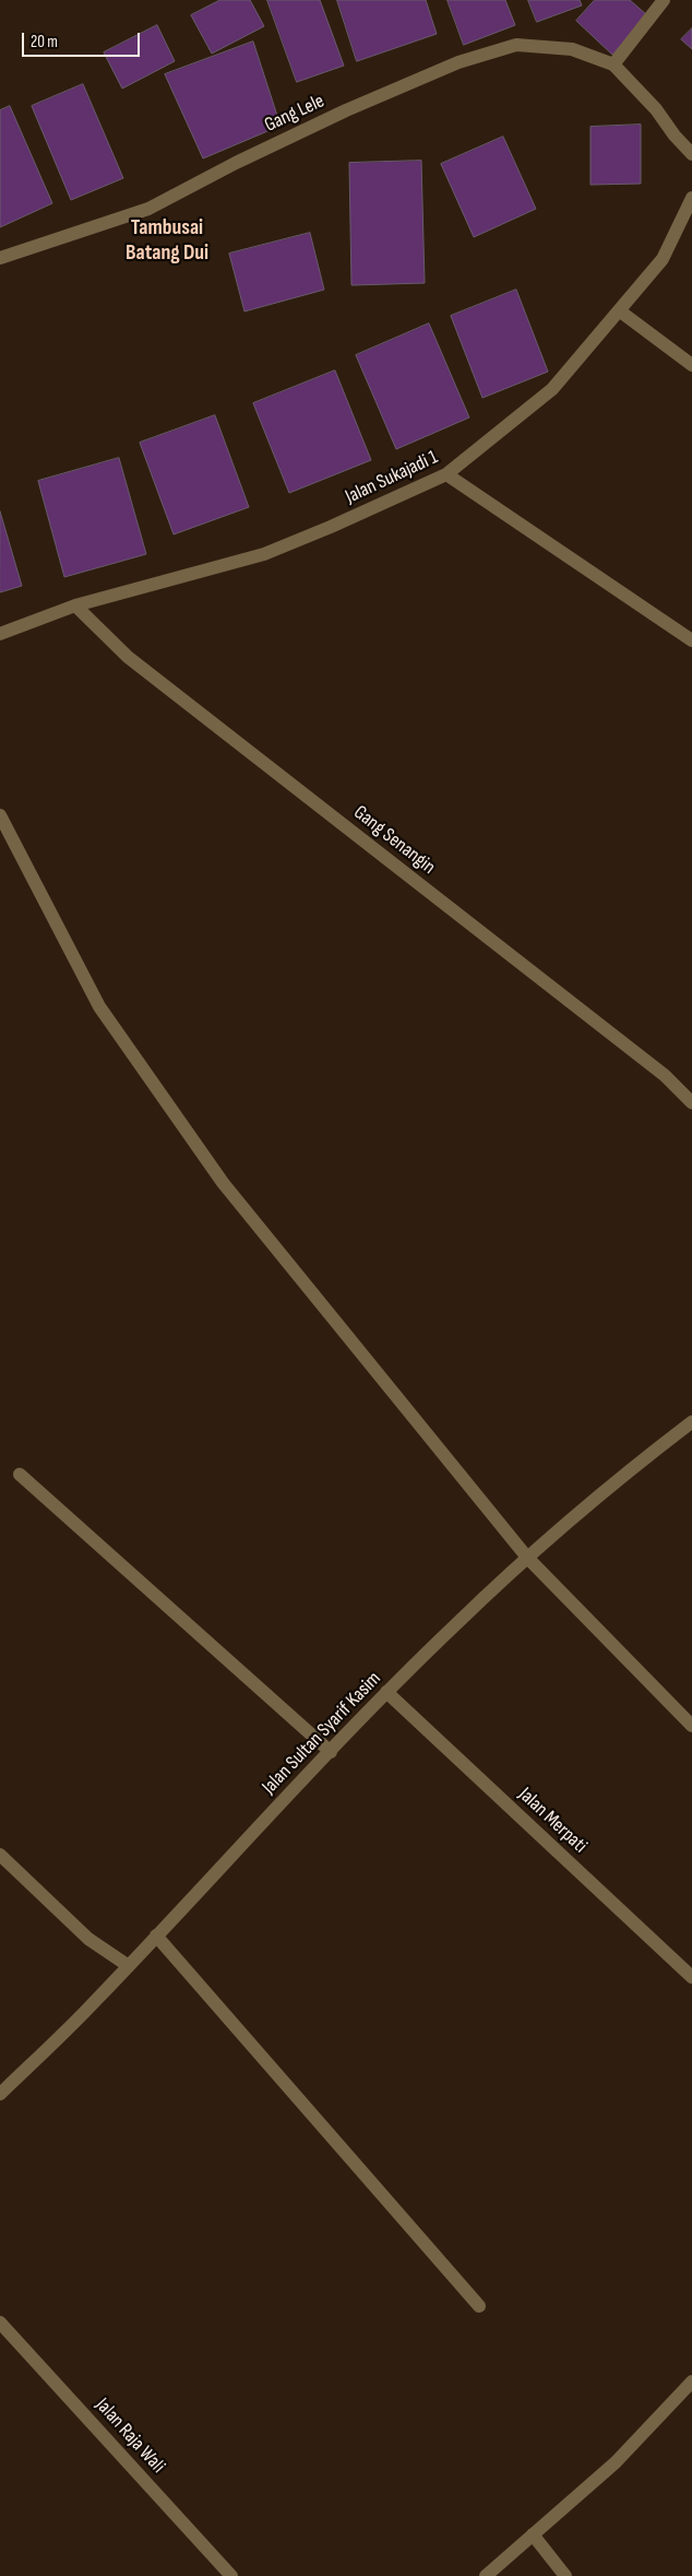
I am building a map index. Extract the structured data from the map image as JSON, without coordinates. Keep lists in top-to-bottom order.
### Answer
{
  "streets": {
    "street": [
      "Gang Lele",
      "Jalan Sukajadi 1",
      "Gang Senangin",
      "Jalan Sultan Syarif Kasim",
      "Jalan Merpati",
      "Jalan Raja Wali"
    ]
  },
  "crossings": [
    ["Jalan Sukajadi 1", "Gang Senangin"],
    ["Jalan Sultan Syarif Kasim", "Jalan Merpati"]
  ],
  "districts": ["Tambusai Batang Dui"],
  "scale_bar": "20 m"
}
